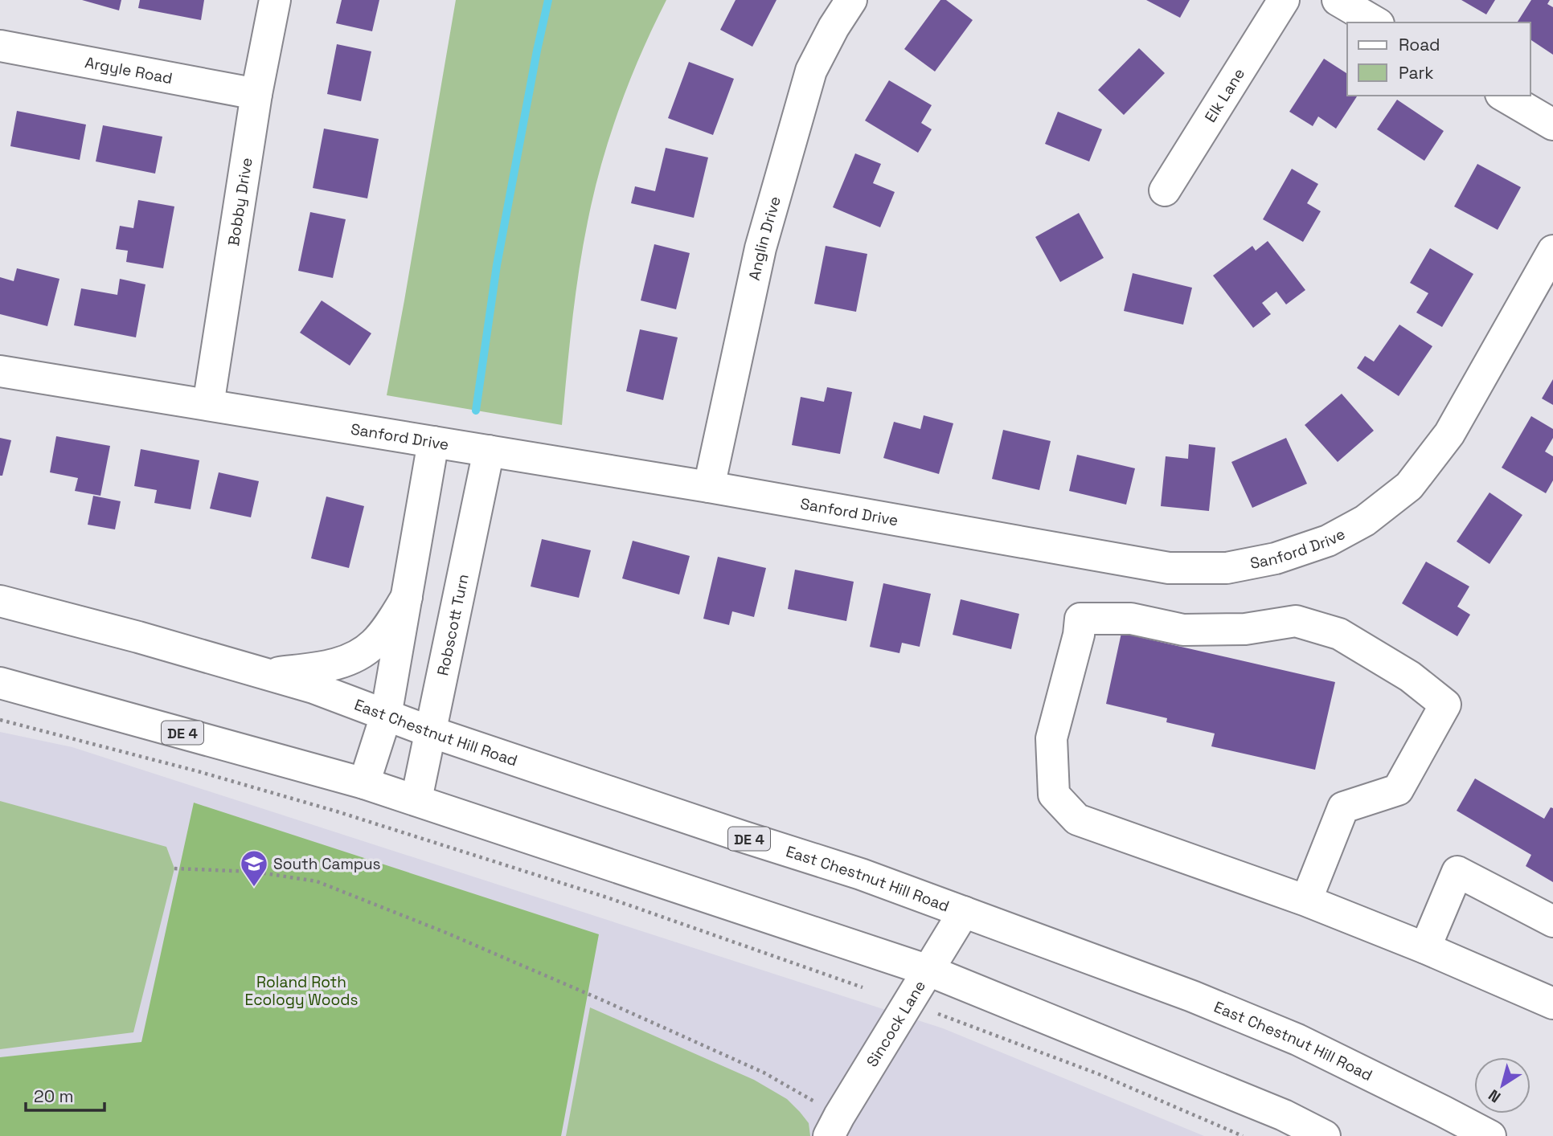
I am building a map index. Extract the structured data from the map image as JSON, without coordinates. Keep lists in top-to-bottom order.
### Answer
{
  "streets": {
    "street": [
      "Argyle Road",
      "Elk Lane",
      "Bobby Drive",
      "Anglin Drive",
      "Sanford Drive",
      "Robscott Turn",
      "East Chestnut Hill Road",
      "DE 4",
      "Sincock Lane"
    ]
  },
  "crossings": [
    ["Argyle Road", "Bobby Drive"],
    ["Bobby Drive", "Sanford Drive"],
    ["Anglin Drive", "Sanford Drive"],
    ["Sanford Drive", "Robscott Turn"],
    ["Robscott Turn", "East Chestnut Hill Road"],
    ["Robscott Turn", "DE 4"],
    ["East Chestnut Hill Road", "Sincock Lane"],
    ["DE 4", "Sincock Lane"]
  ],
  "parks": ["Roland Roth Ecology Woods"],
  "places": {
    "school or university": ["South Campus"]
  },
  "legend": ["Road", "Park"],
  "scale_bar": "20 m",
  "north": "bottom left"
}
